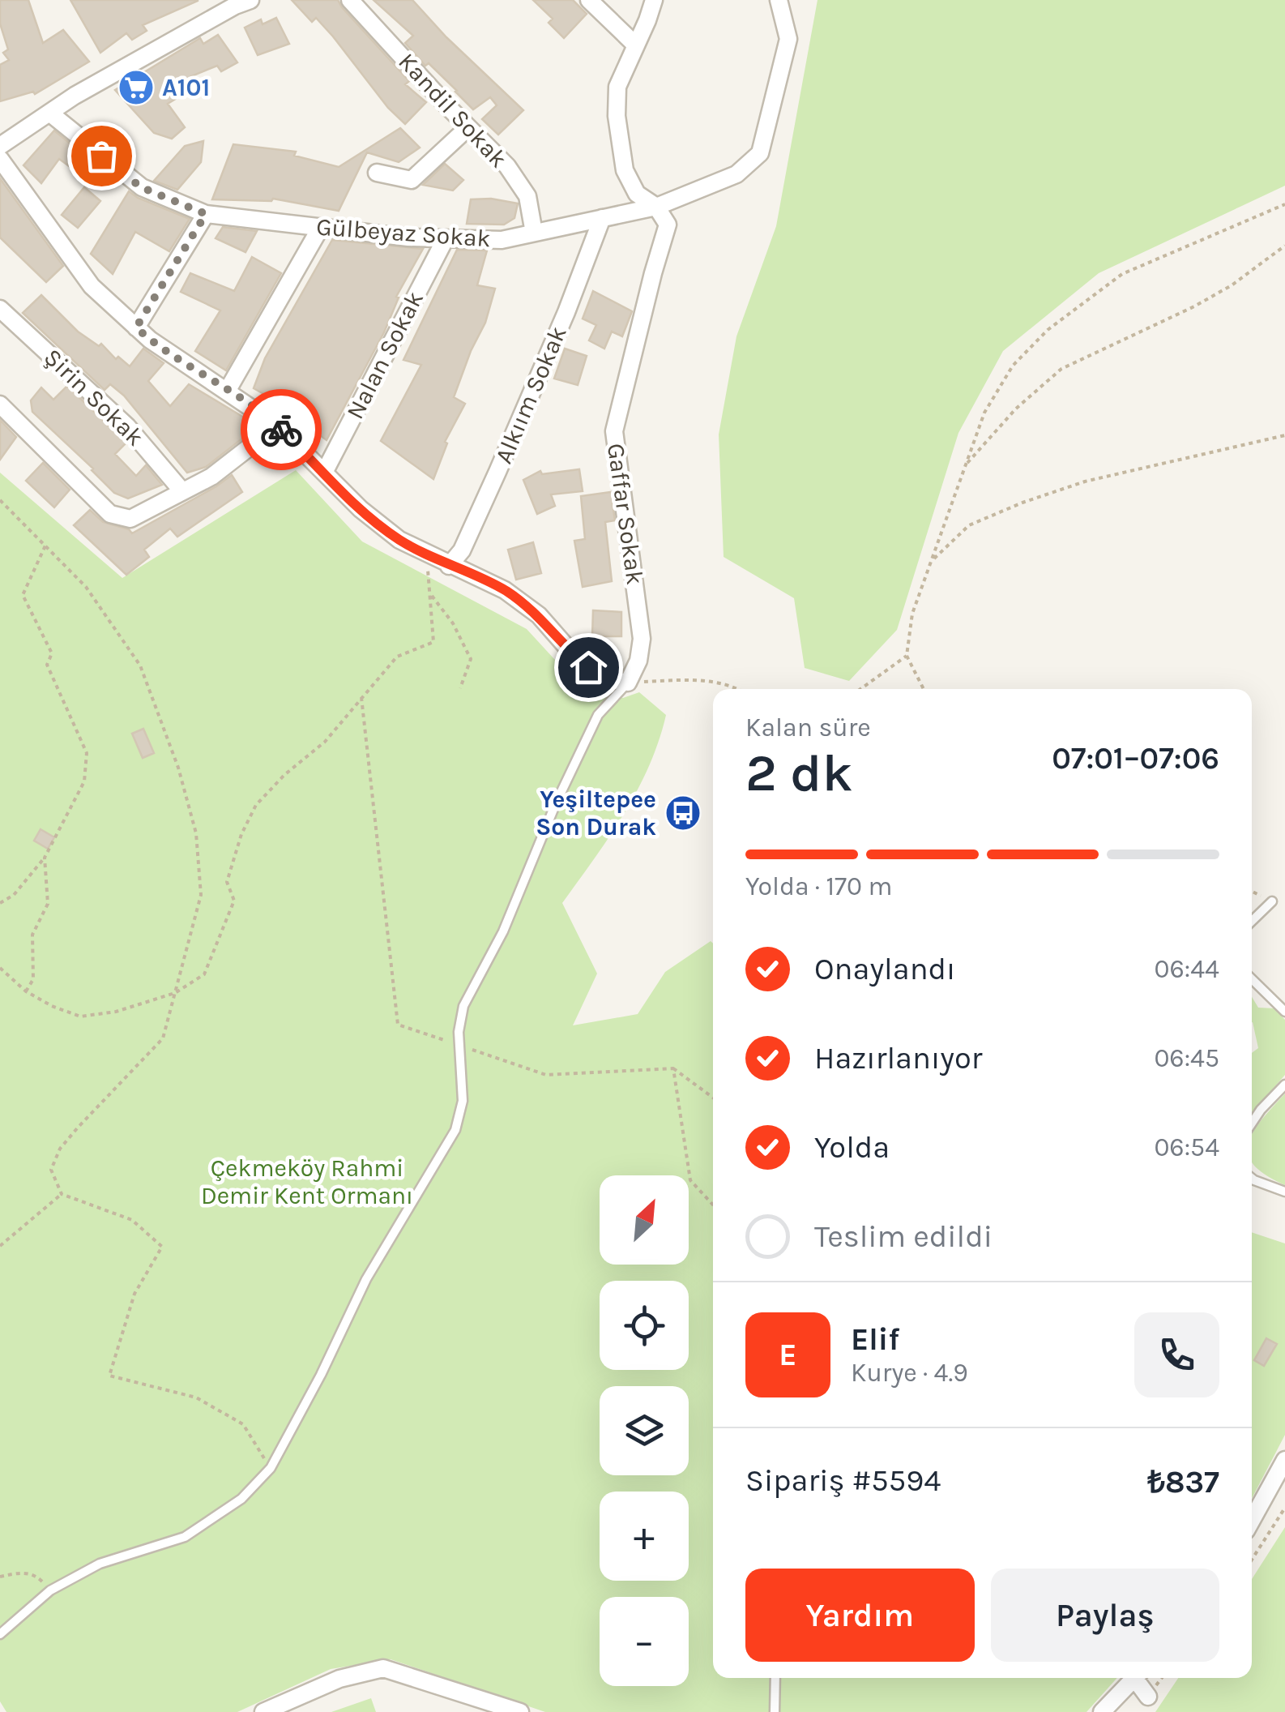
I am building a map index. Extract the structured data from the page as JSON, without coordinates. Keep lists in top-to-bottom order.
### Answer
{
  "streets": {
    "street": [
      "Kandil Sokak",
      "Gülbeyaz Sokak",
      "Nalan Sokak",
      "Alkıım Sokak",
      "Şirin Sokak",
      "Gaffar Sokak"
    ]
  },
  "crossings": [
    ["Kandil Sokak", "Gülbeyaz Sokak"],
    ["Gülbeyaz Sokak", "Nalan Sokak"],
    ["Gülbeyaz Sokak", "Alkıım Sokak"],
    ["Gülbeyaz Sokak", "Gaffar Sokak"]
  ],
  "parks": ["Çekmeköy Rahmi Demir Kent Ormanı"],
  "places": {
    "supermarket": ["A101"],
    "bus stop": ["Yeşiltepee Son Durak"]
  },
  "north": "top right",
  "page": {
    "heading": ["2 dk", "Kalan süre", "07:01–07:06"],
    "panel": [
      "Elif",
      "Kurye · 4.9",
      "Sipariş #5594",
      "₺837"
    ],
    "bar": "Yolda · 170 m",
    "list": [
      ["Onaylandı", "06:44"],
      ["Hazırlanıyor", "06:45"],
      ["Yolda", "06:54"],
      "Teslim edildi"
    ],
    "map_buttons": ["+", "−"],
    "round": "E",
    "buttons": ["Yardım", "Paylaş"]
  }
}
